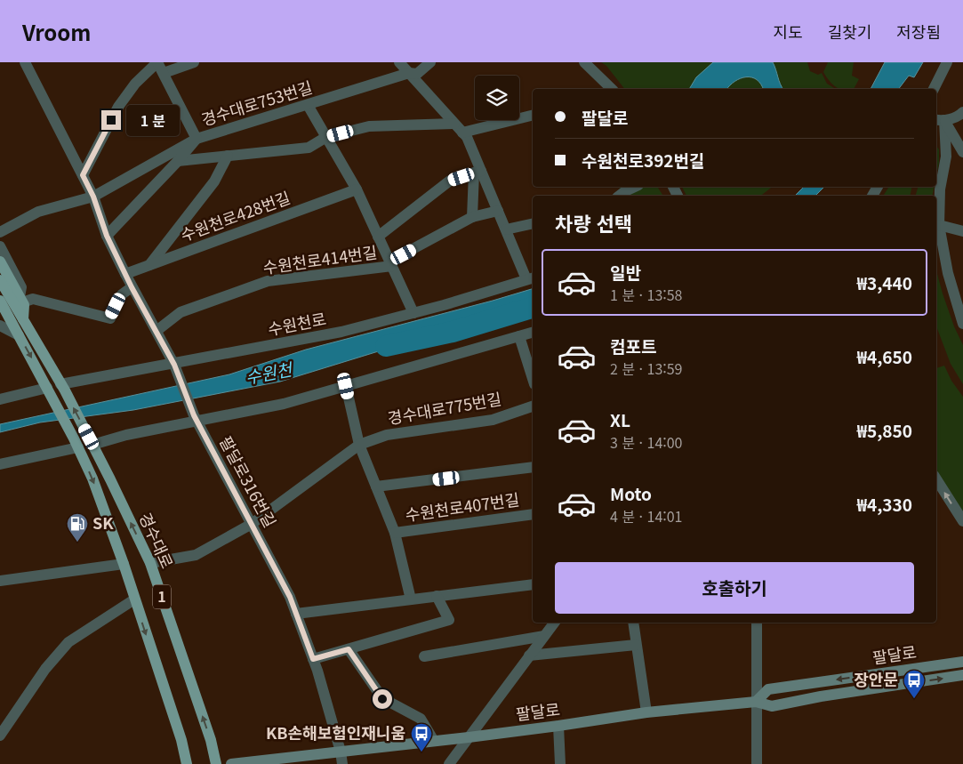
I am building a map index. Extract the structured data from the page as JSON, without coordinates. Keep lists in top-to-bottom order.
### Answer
{
  "streets": {
    "main road": ["경수대로", "1", "팔달로"],
    "street": [
      "경수대로753번길",
      "수원천로428번길",
      "수원천로414번길",
      "수원천로",
      "경수대로775번길",
      "팔달로316번길",
      "수원천로407번길"
    ]
  },
  "crossings": [
    ["경수대로753번길", "수원천로414번길"],
    ["수원천로428번길", "수원천로414번길"],
    ["수원천로414번길", "수원천로"],
    ["수원천로", "팔달로316번길"],
    ["수원천로", "1"],
    ["경수대로775번길", "팔달로316번길"],
    ["경수대로775번길", "경수대로"],
    ["팔달로316번길", "팔달로"],
    ["경수대로", "1"]
  ],
  "water": ["수원천"],
  "places": {
    "fuel station": ["SK"],
    "bus stop": ["장안문", "KB손해보험인재니움"]
  },
  "page": {
    "header": "Vroom",
    "nav": ["지도", "길찾기", "저장됨"],
    "banner": ["팔달로", "수원천로392번길"],
    "bubble": "1 분",
    "heading": "차량 선택",
    "list": [
      {
        "name": "일반",
        "note": "1 분 · 13:58",
        "value": "₩3,440"
      },
      {
        "name": "컴포트",
        "note": "2 분 · 13:59",
        "value": "₩4,650"
      },
      {
        "name": "XL",
        "note": "3 분 · 14:00",
        "value": "₩5,850"
      },
      {
        "name": "Moto",
        "note": "4 분 · 14:01",
        "value": "₩4,330"
      }
    ],
    "buttons": "호출하기"
  }
}
